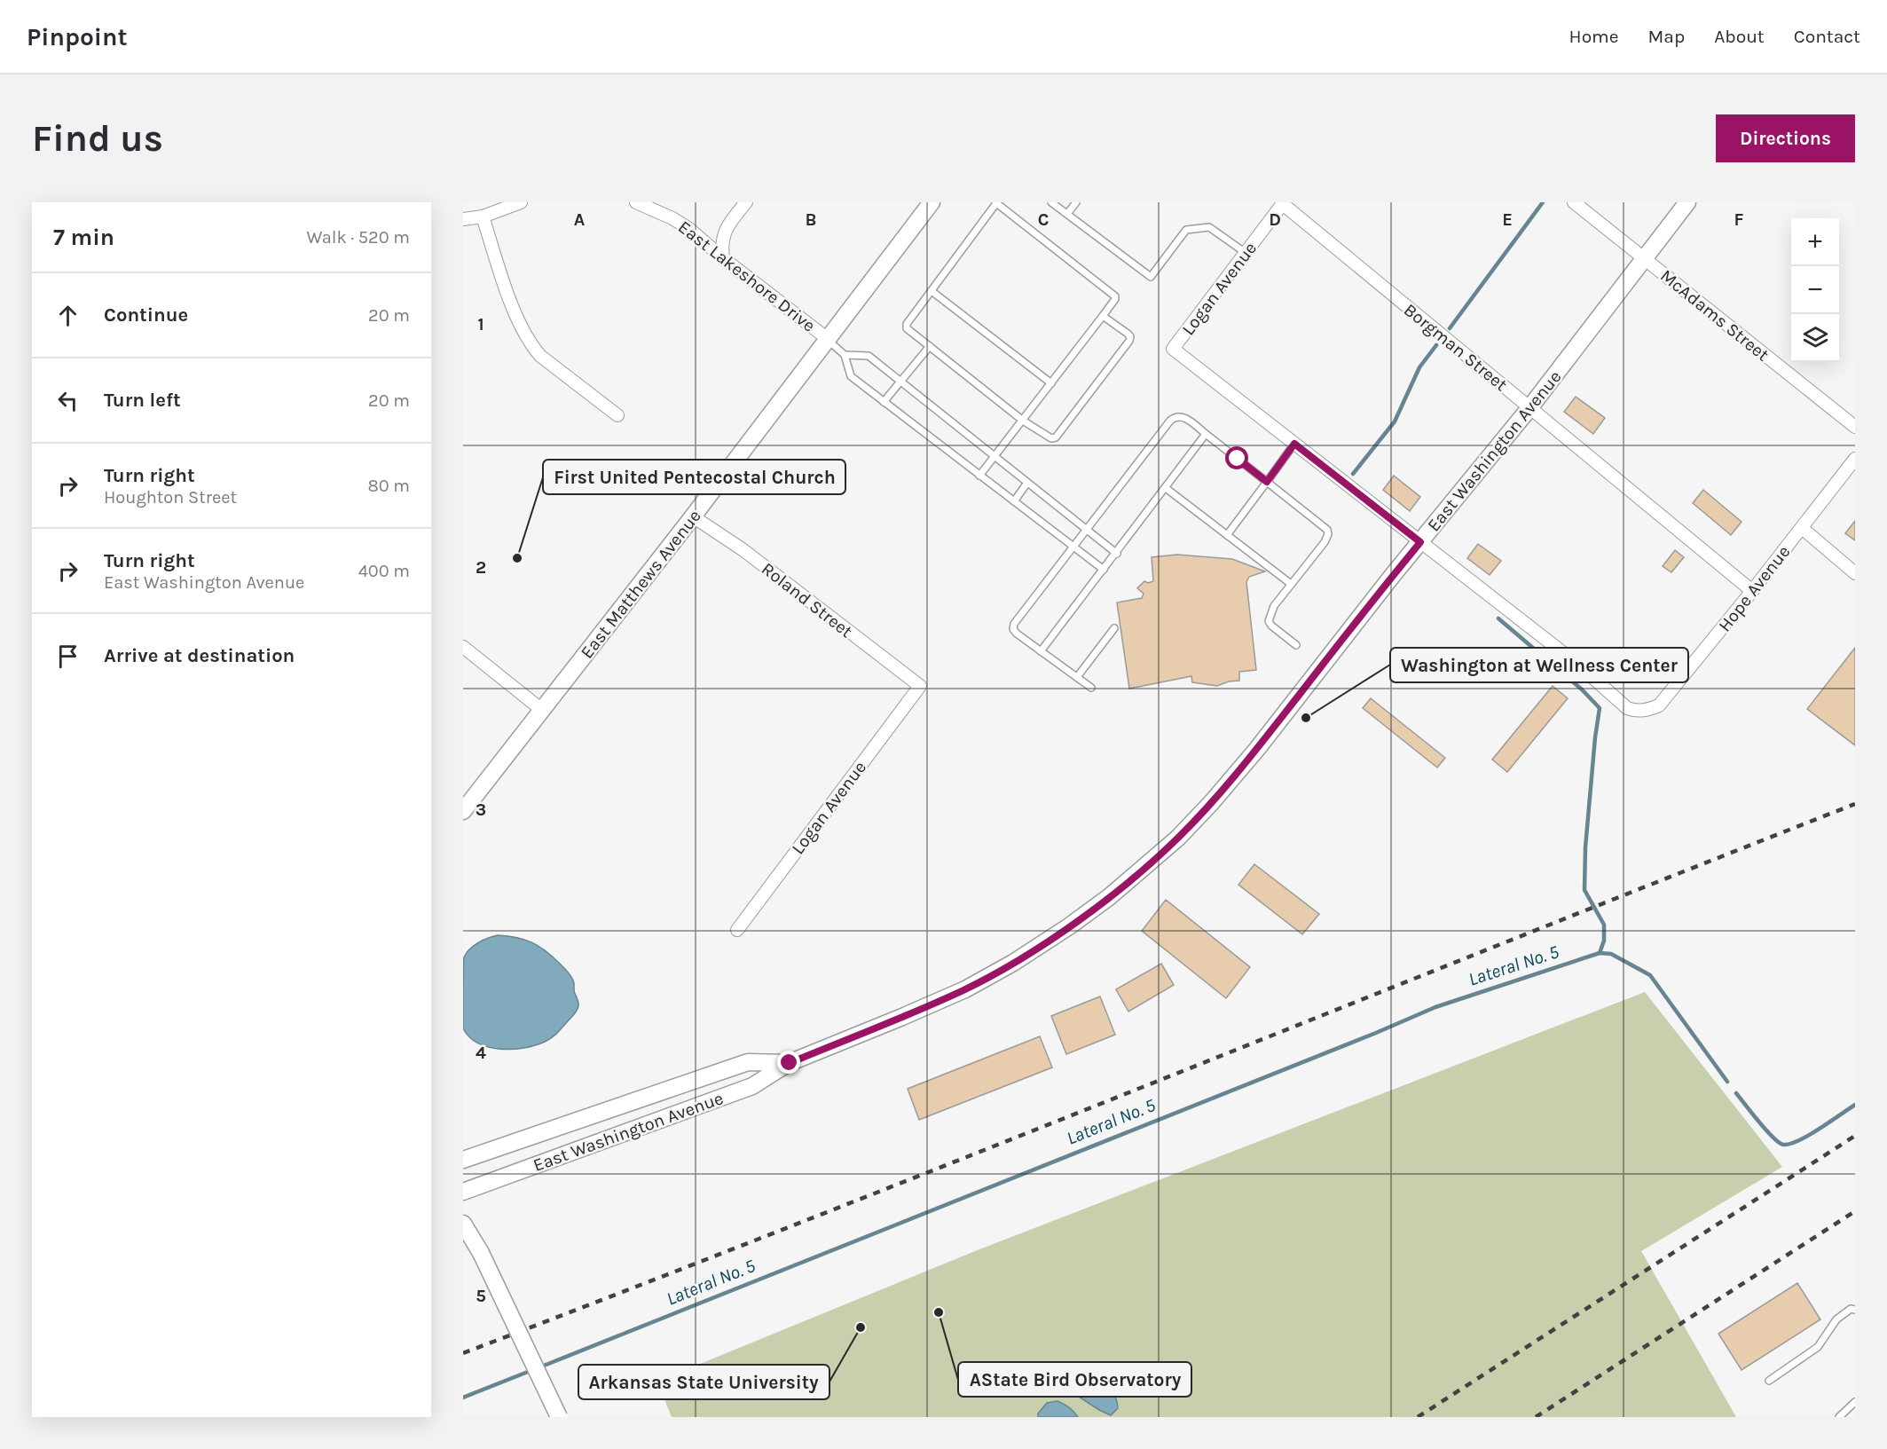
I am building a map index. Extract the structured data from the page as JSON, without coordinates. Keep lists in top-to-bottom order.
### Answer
{
  "streets": {
    "street": [
      "East Lakeshore Drive",
      "Logan Avenue",
      "McAdams Street",
      "Borgman Street",
      "East Washington Avenue",
      "East Matthews Avenue",
      "Hope Avenue",
      "Roland Street"
    ]
  },
  "crossings": [
    ["East Lakeshore Drive", "East Matthews Avenue"],
    ["Logan Avenue", "Borgman Street"],
    ["Logan Avenue", "Roland Street"],
    ["McAdams Street", "East Washington Avenue"],
    ["Borgman Street", "East Washington Avenue"],
    ["Borgman Street", "Hope Avenue"],
    ["East Washington Avenue", "Hope Avenue"],
    ["East Matthews Avenue", "Roland Street"]
  ],
  "water": ["Lateral No. 5"],
  "places": [
    "First United Pentecostal Church",
    "Washington at Wellness Center",
    "AState Bird Observatory",
    "Arkansas State University"
  ],
  "page": {
    "header": "Pinpoint",
    "nav": [
      "Home",
      "Map",
      "About",
      "Contact"
    ],
    "buttons": "Directions",
    "title": "Find us",
    "heading": ["7 min", "Walk · 520 m"],
    "map_buttons": ["+", "−"],
    "list": [
      ["Continue", "20 m"],
      ["Turn left", "20 m"],
      ["Turn right", "Houghton Street", "80 m"],
      ["Turn right", "East Washington Avenue", "400 m"],
      "Arrive at destination"
    ]
  },
  "grid": {
    "columns": [
      "A",
      "B",
      "C",
      "D",
      "E",
      "F"
    ],
    "rows": [
      "1",
      "2",
      "3",
      "4",
      "5"
    ]
  }
}
